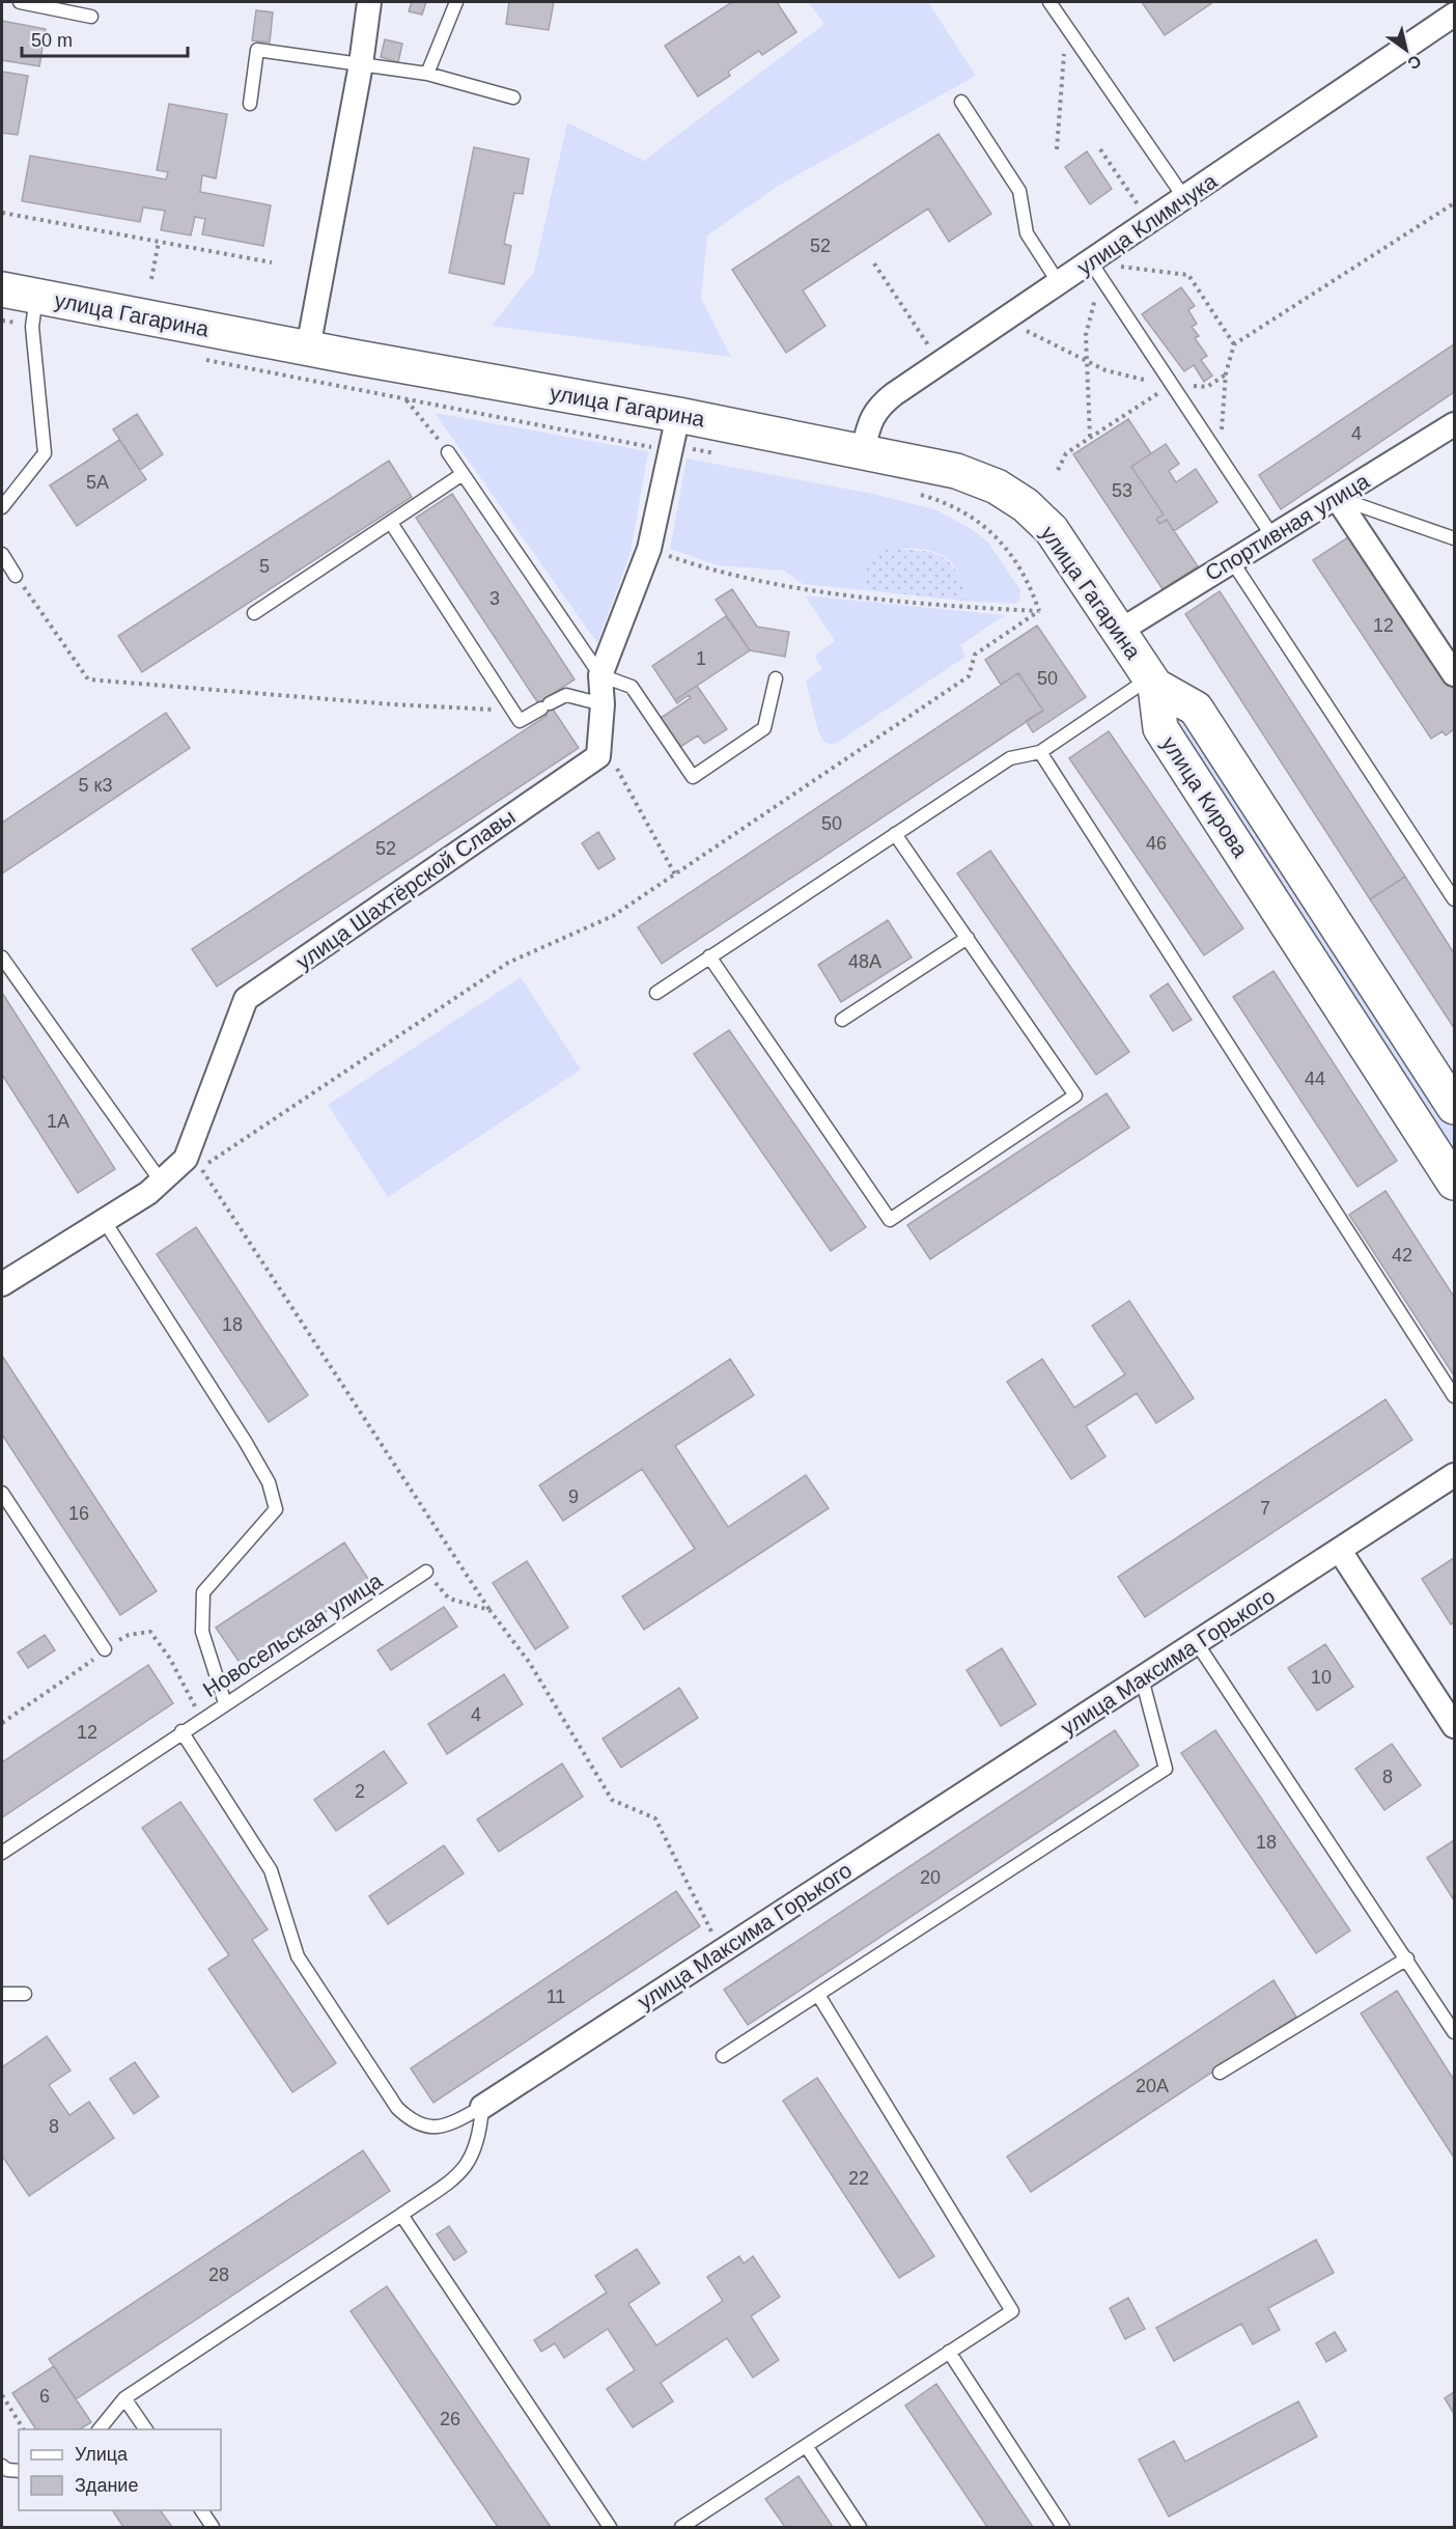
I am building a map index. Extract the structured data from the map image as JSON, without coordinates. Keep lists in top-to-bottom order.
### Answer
{
  "streets": {
    "main road": ["улица Гагарина", "улица Кирова"],
    "street": [
      "улица Климчука",
      "Спортивная улица",
      "улица Шахтёрской Славы",
      "улица Максима Горького"
    ],
    "lane": ["Новосельская улица"]
  },
  "crossings": [
    ["улица Климчука", "улица Гагарина"],
    ["улица Гагарина", "Спортивная улица"],
    ["улица Гагарина", "улица Кирова"],
    ["Новосельская улица", "улица Максима Горького"]
  ],
  "house_numbers": [
    "52",
    "4",
    "5А",
    "53",
    "5",
    "3",
    "12",
    "1",
    "50",
    "5 к3",
    "50",
    "46",
    "52",
    "48А",
    "44",
    "1А",
    "42",
    "18",
    "9",
    "7",
    "16",
    "10",
    "4",
    "12",
    "8",
    "2",
    "18",
    "20",
    "11",
    "20А",
    "8",
    "22",
    "28",
    "6",
    "26"
  ],
  "legend": ["Улица", "Здание"],
  "scale_bar": "50 m",
  "north": "bottom right"
}
